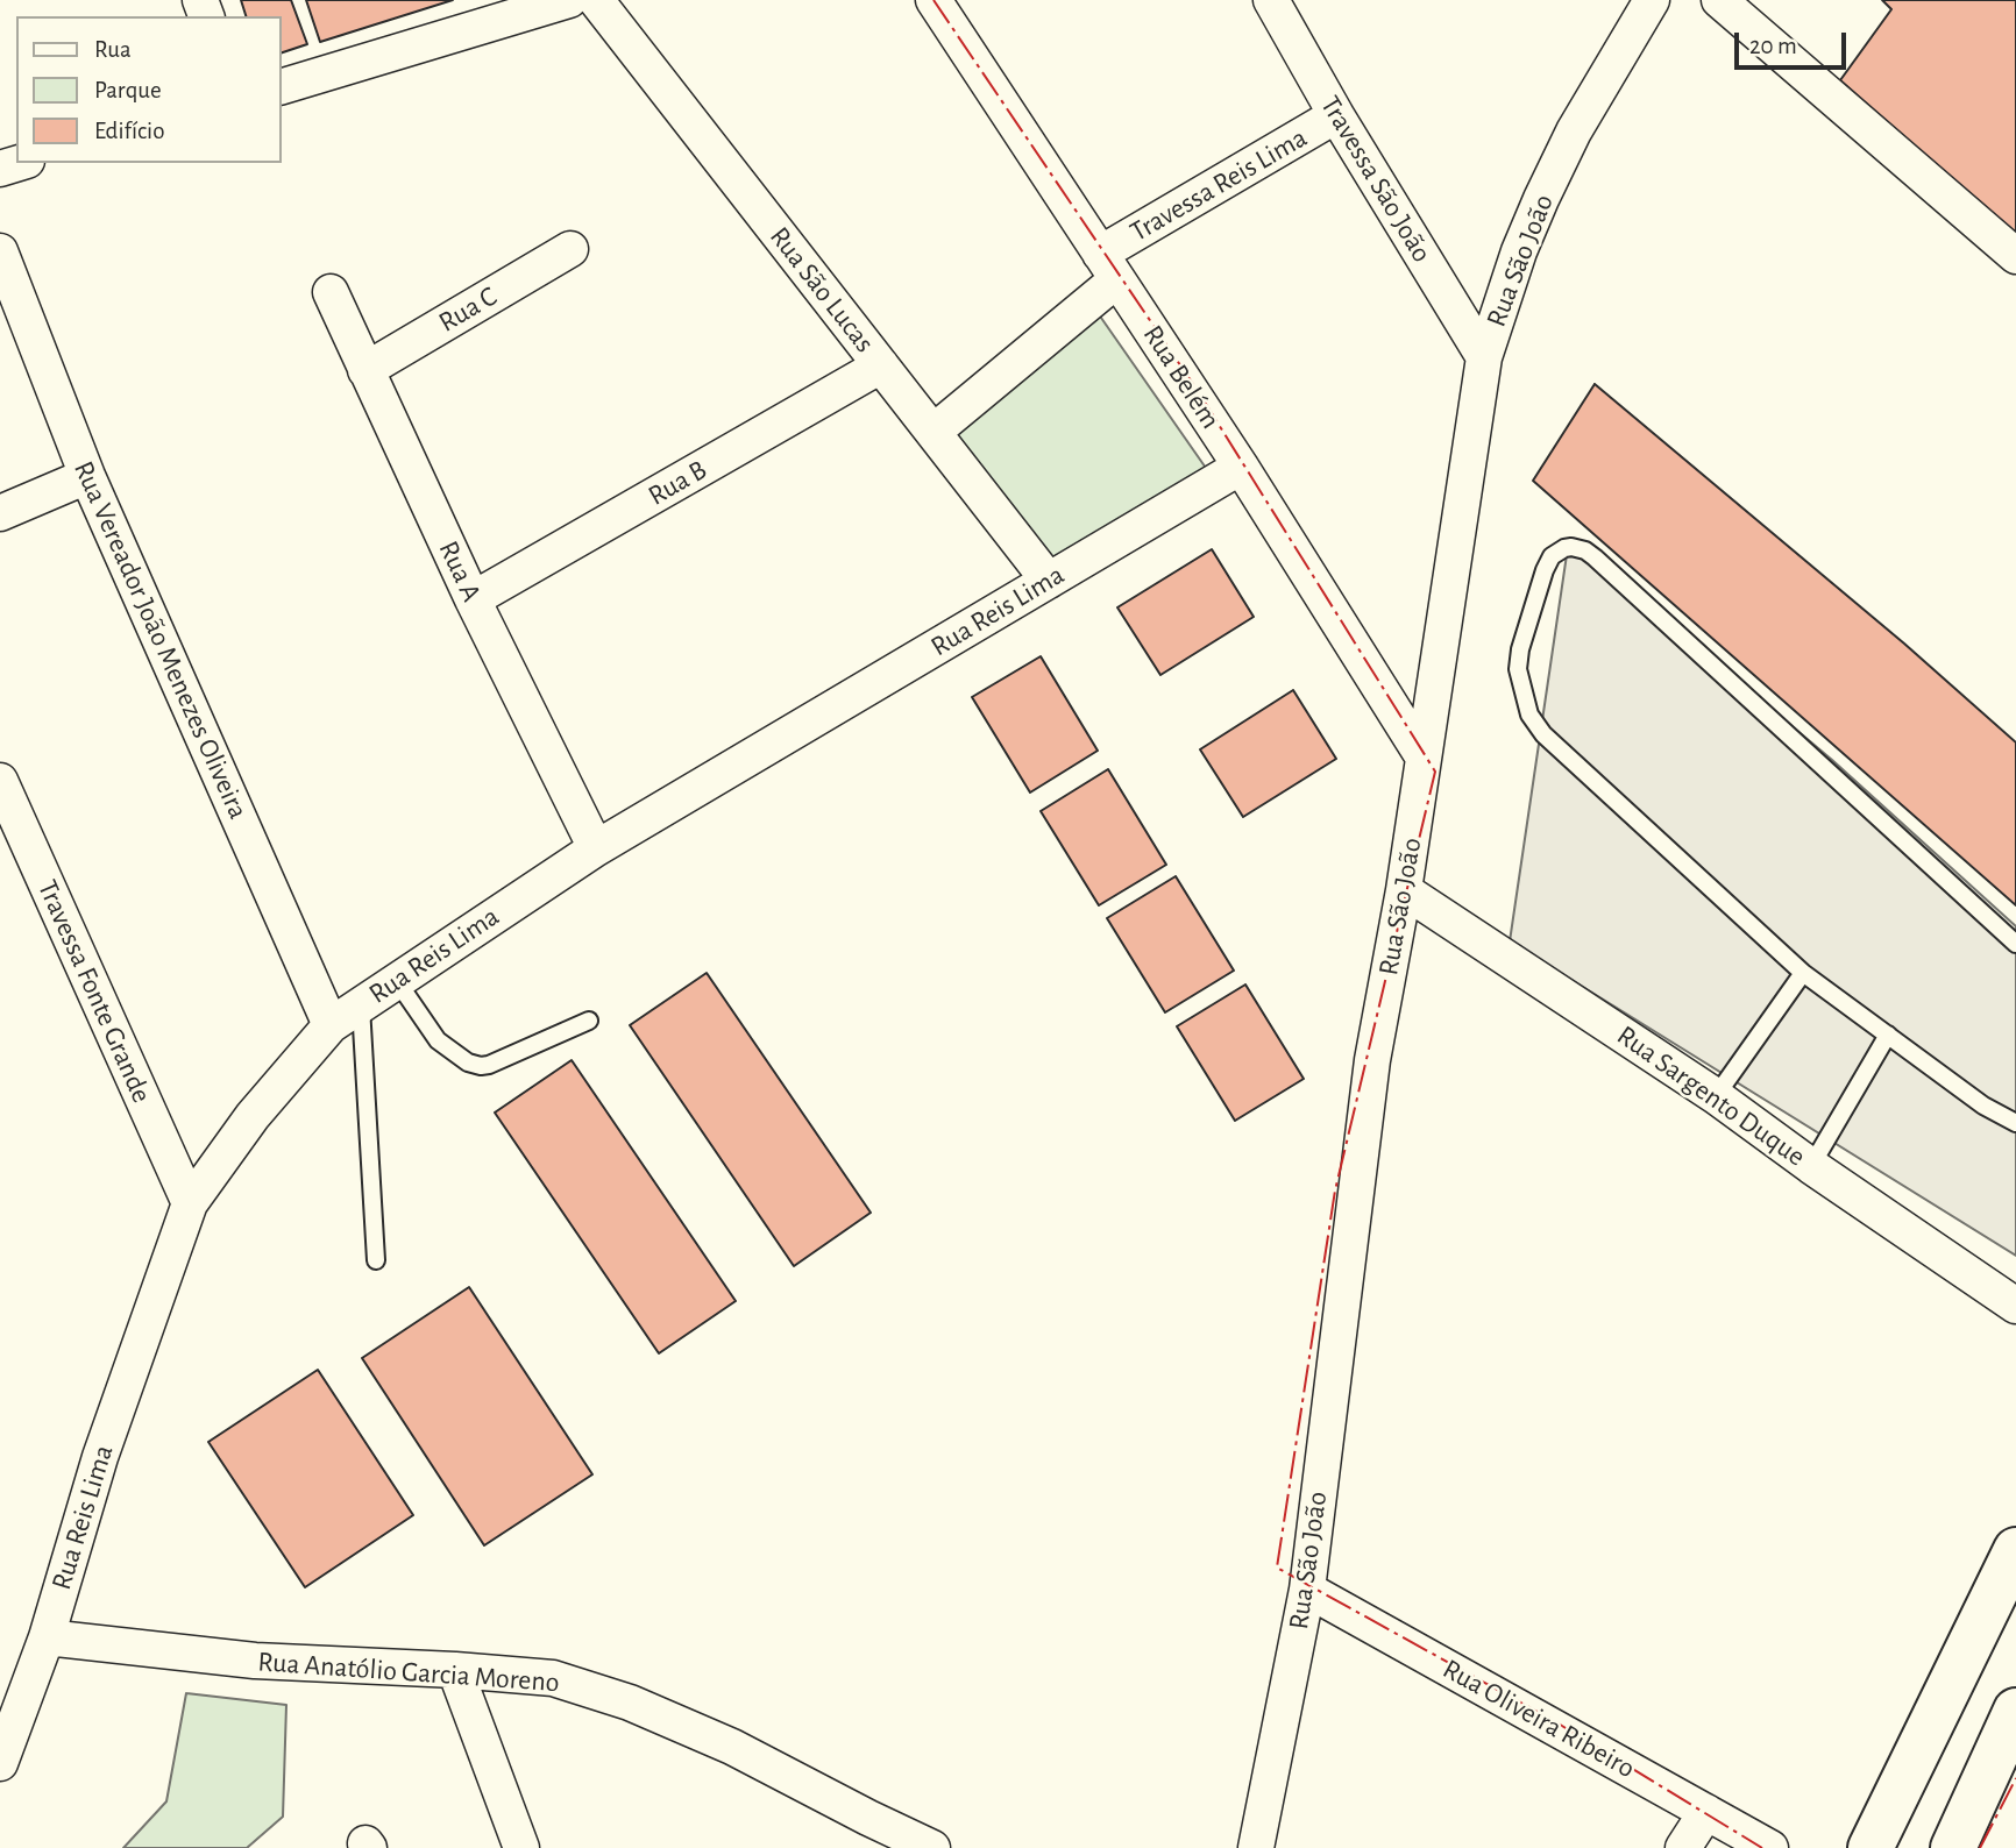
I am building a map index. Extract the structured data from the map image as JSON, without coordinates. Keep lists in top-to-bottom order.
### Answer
{
  "streets": {
    "street": [
      "Travessa São João",
      "Travessa Reis Lima",
      "Rua São João",
      "Rua São Lucas",
      "Rua C",
      "Rua Belém",
      "Rua B",
      "Rua A",
      "Rua Reis Lima",
      "Rua Vereador João Menezes Oliveira",
      "Travessa Fonte Grande",
      "Rua Sargento Duque",
      "Rua Anatólio Garcia Moreno",
      "Rua Oliveira Ribeiro"
    ]
  },
  "crossings": [
    ["Travessa São João", "Travessa Reis Lima"],
    ["Travessa São João", "Rua São João"],
    ["Travessa Reis Lima", "Rua São Lucas"],
    ["Travessa Reis Lima", "Rua Belém"],
    ["Rua São João", "Rua Belém"],
    ["Rua São João", "Rua Sargento Duque"],
    ["Rua São João", "Rua Oliveira Ribeiro"],
    ["Rua São Lucas", "Rua B"],
    ["Rua São Lucas", "Rua Reis Lima"],
    ["Rua C", "Rua A"],
    ["Rua Belém", "Rua Reis Lima"],
    ["Rua B", "Rua A"],
    ["Rua A", "Rua Reis Lima"],
    ["Rua Reis Lima", "Rua Vereador João Menezes Oliveira"],
    ["Rua Reis Lima", "Travessa Fonte Grande"],
    ["Rua Reis Lima", "Rua Anatólio Garcia Moreno"]
  ],
  "legend": ["Rua", "Parque", "Edifício"],
  "scale_bar": "20 m"
}
